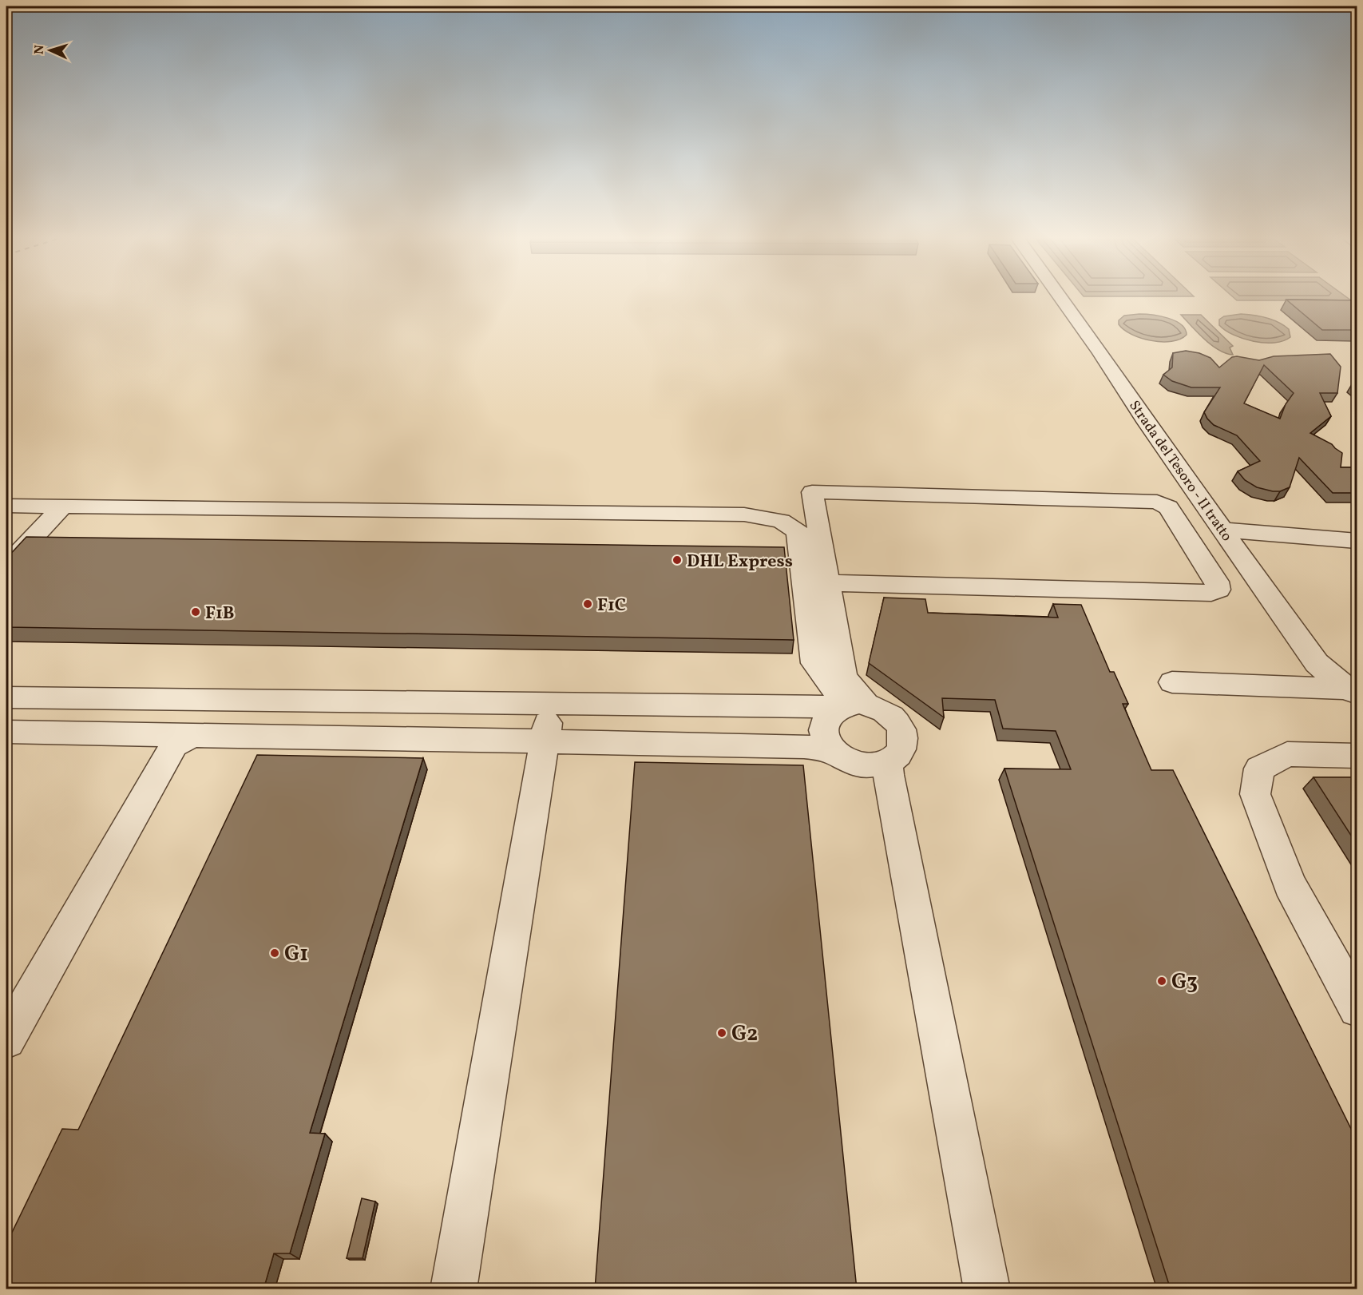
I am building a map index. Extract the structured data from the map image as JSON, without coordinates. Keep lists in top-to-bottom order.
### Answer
{
  "streets": {
    "street": ["Strada del Tesoro - II tratto"]
  },
  "places": [
    "DHL Express",
    "F1C",
    "F1B",
    "G1",
    "G3",
    "G2"
  ],
  "north": "left"
}
